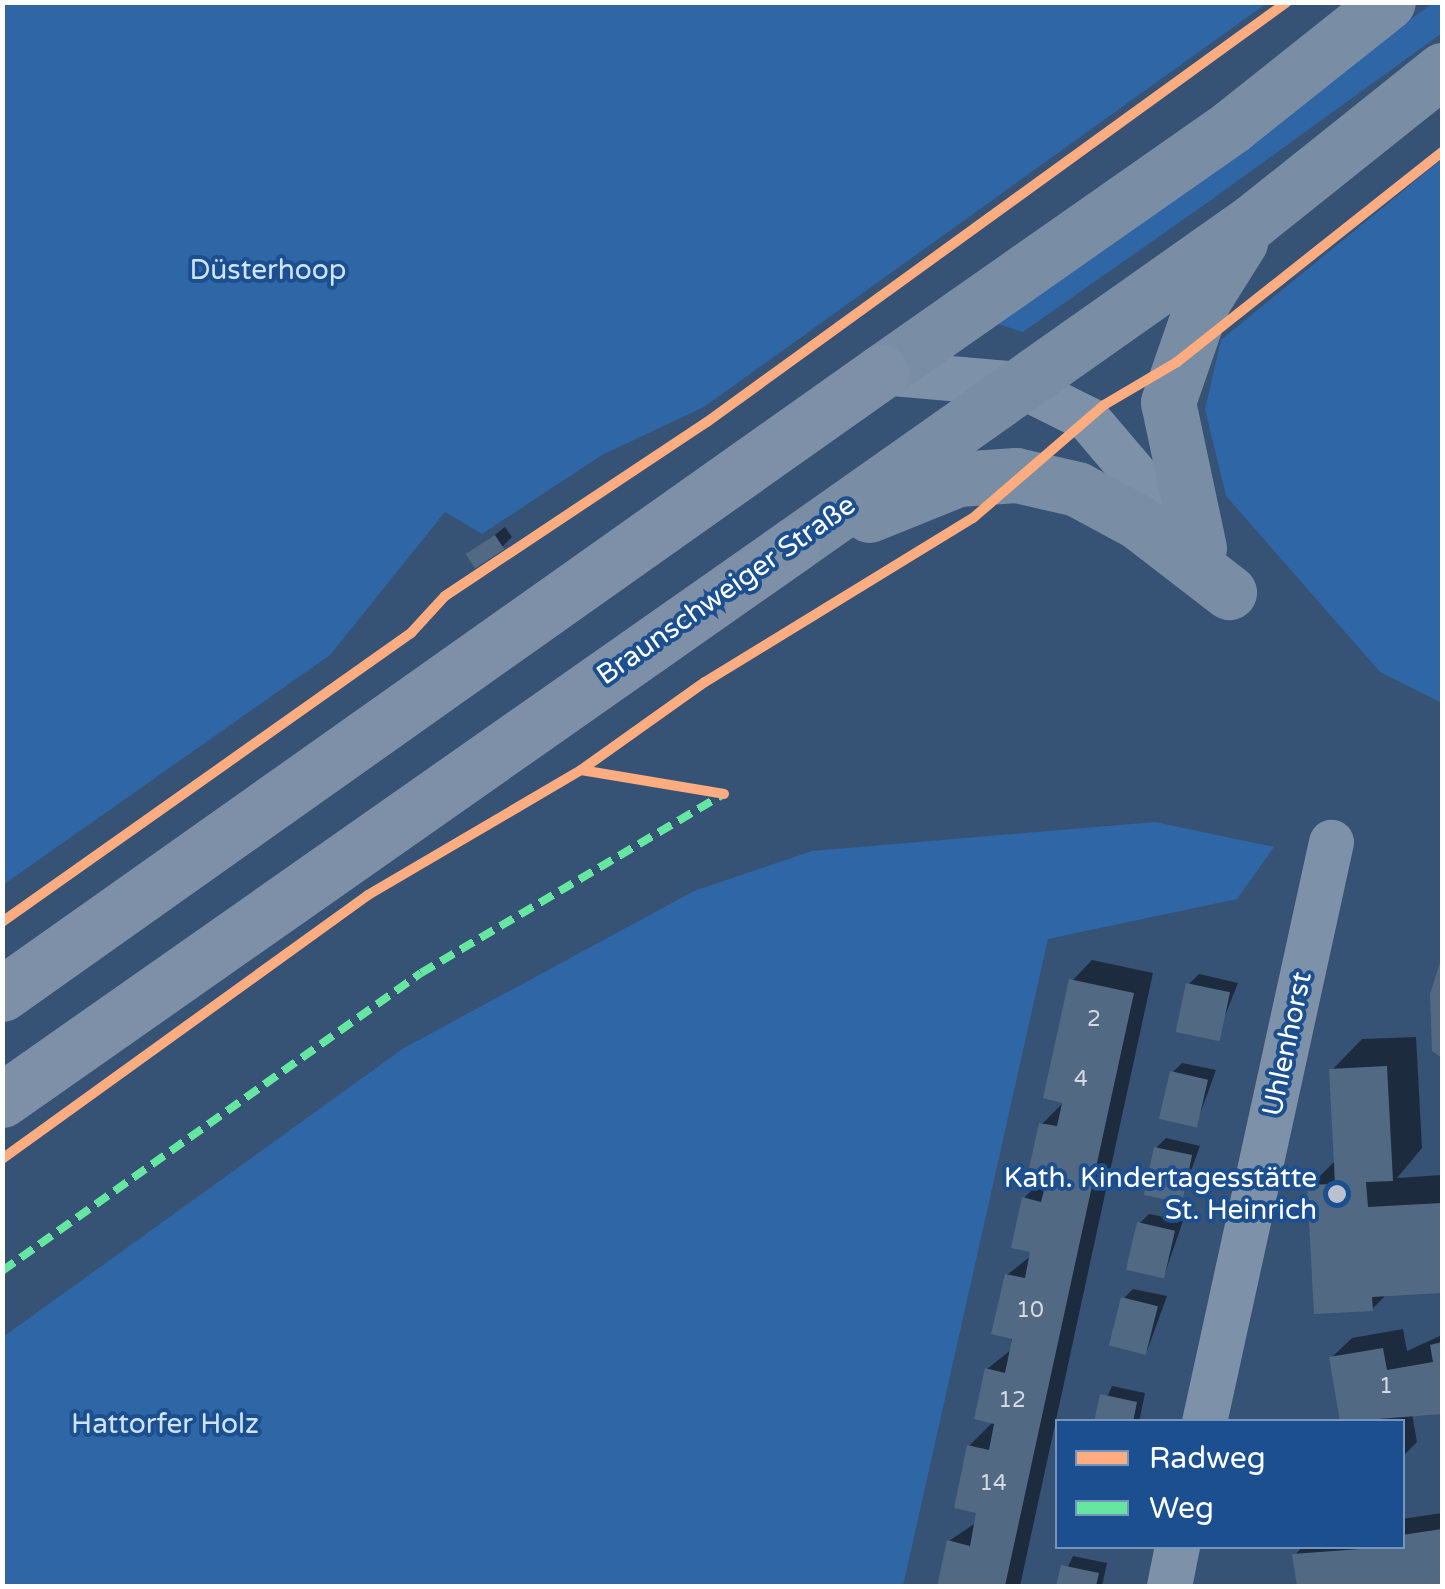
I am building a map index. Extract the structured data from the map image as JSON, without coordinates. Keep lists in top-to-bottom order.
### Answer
{
  "streets": {
    "highway": ["Braunschweiger Straße"],
    "street": ["Uhlenhorst"]
  },
  "parks": ["Düsterhoop", "Hattorfer Holz"],
  "places": ["Kath. Kindertagesstätte St. Heinrich"],
  "house_numbers": [
    "2",
    "4",
    "10",
    "1",
    "12",
    "14"
  ],
  "legend": ["Radweg", "Weg"]
}
